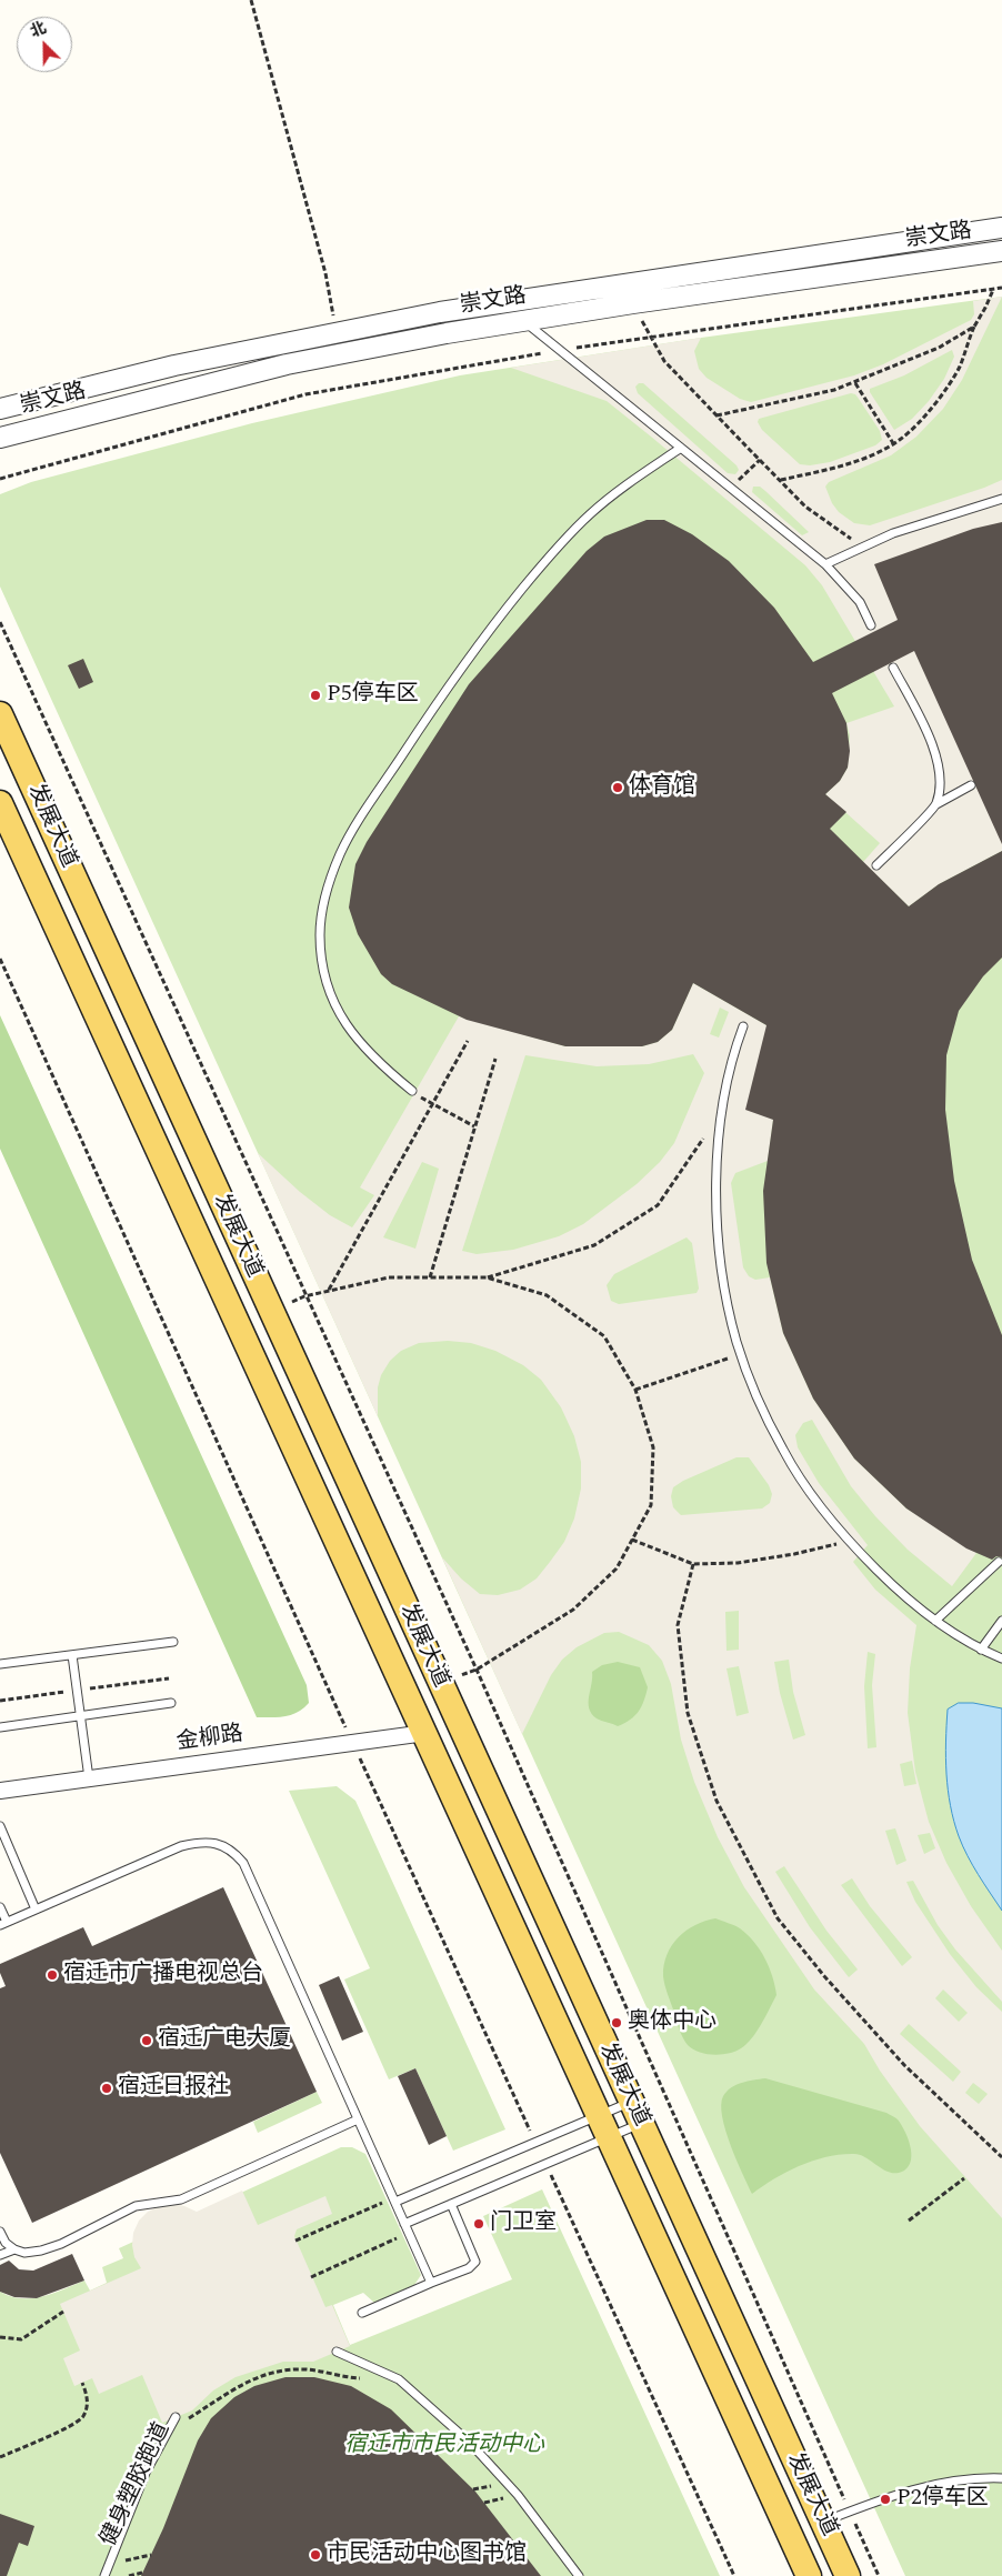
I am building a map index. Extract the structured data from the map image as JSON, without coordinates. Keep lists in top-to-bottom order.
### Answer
{
  "streets": {
    "main road": ["发展大道"],
    "street": ["崇文路", "金柳路"],
    "path": ["健身塑胶跑道"]
  },
  "crossings": [
    ["发展大道", "金柳路"]
  ],
  "parks": ["宿迁市市民活动中心"],
  "places": [
    "P5停车区",
    "体育馆",
    "宿迁市广播电视总台",
    "奥体中心",
    "宿迁广电大厦",
    "宿迁日报社",
    "门卫室",
    "P2停车区",
    "市民活动中心图书馆"
  ],
  "north": "top left"
}
